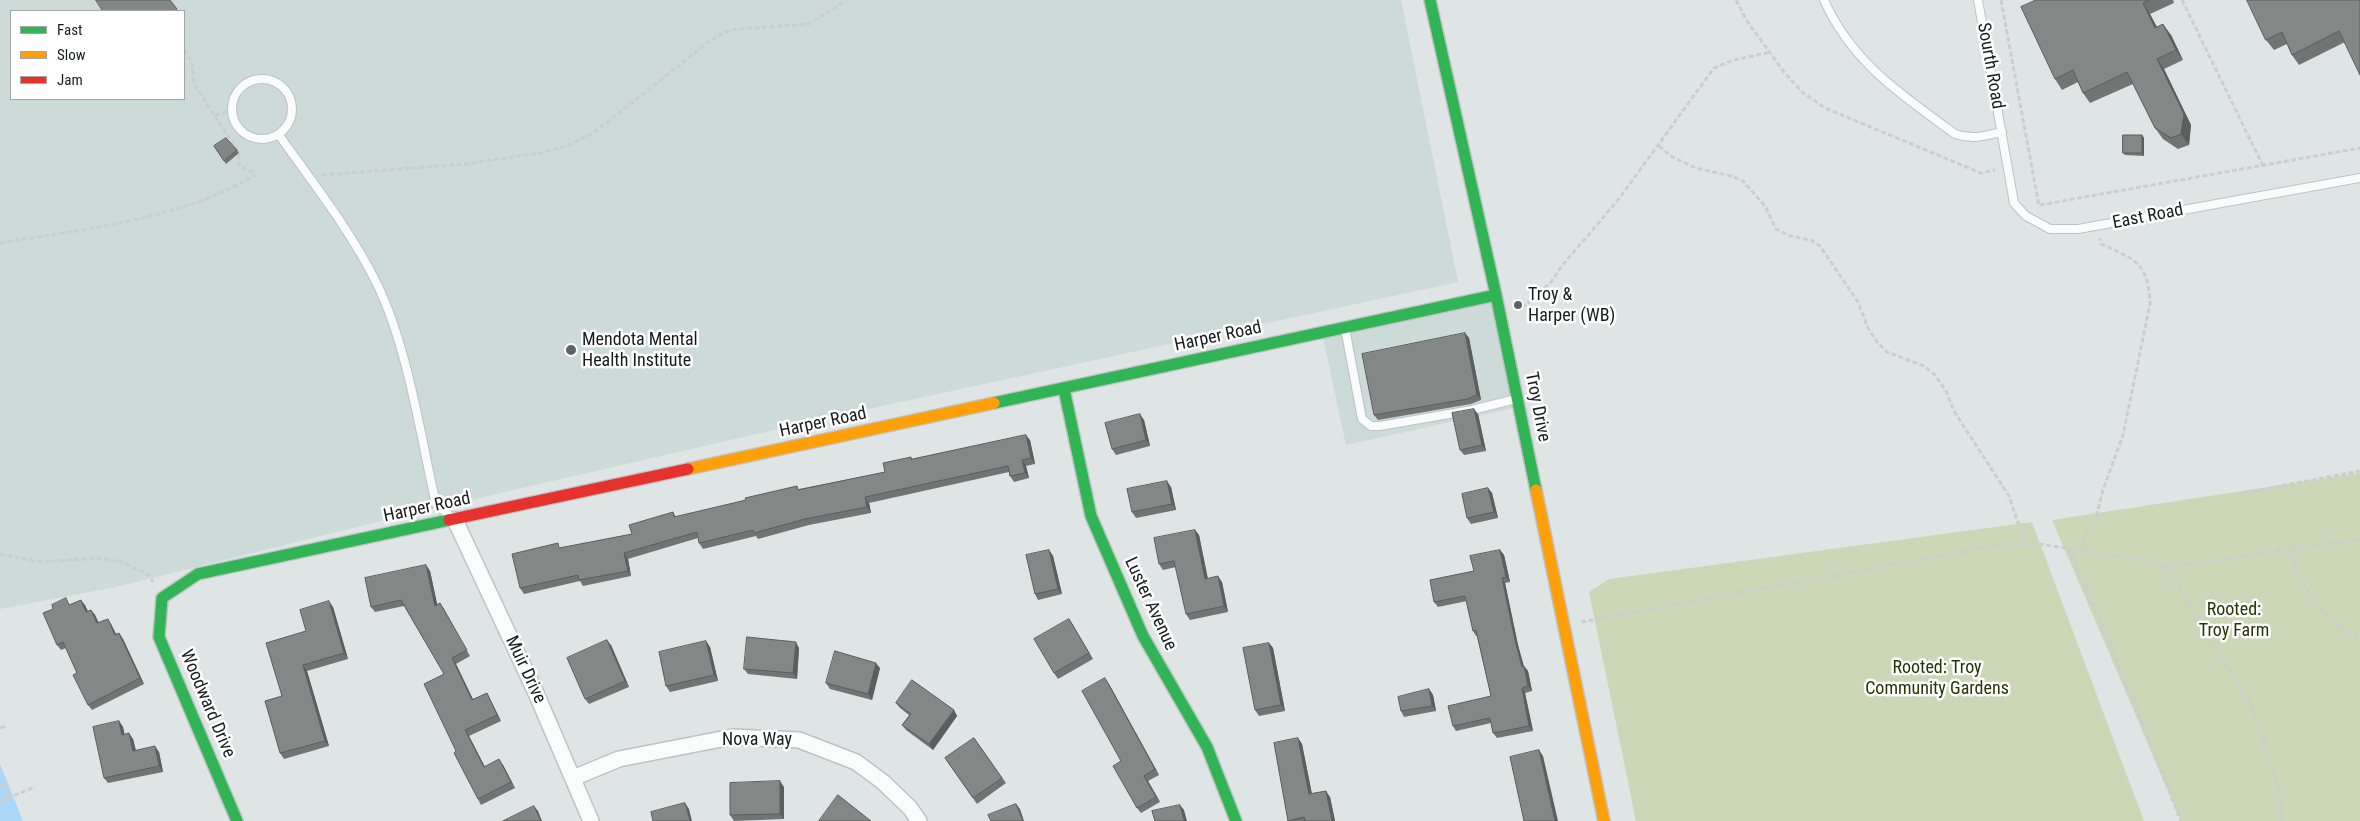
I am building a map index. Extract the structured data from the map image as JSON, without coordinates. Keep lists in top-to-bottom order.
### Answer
{
  "streets": {
    "street": [
      "Harper Road",
      "Troy Drive",
      "Luster Avenue",
      "Muir Drive",
      "Woodward Drive",
      "Nova Way"
    ],
    "lane": ["Sourth Road", "East Road"]
  },
  "crossings": [
    ["Sourth Road", "East Road"],
    ["Harper Road", "Troy Drive"],
    ["Harper Road", "Luster Avenue"],
    ["Harper Road", "Muir Drive"],
    ["Harper Road", "Woodward Drive"],
    ["Muir Drive", "Nova Way"]
  ],
  "parks": ["Rooted: Troy Farm", "Rooted: Troy Community Gardens"],
  "places": ["Troy & Harper (WB)", "Mendota Mental Health Institute"],
  "legend": ["Fast", "Slow", "Jam"]
}
